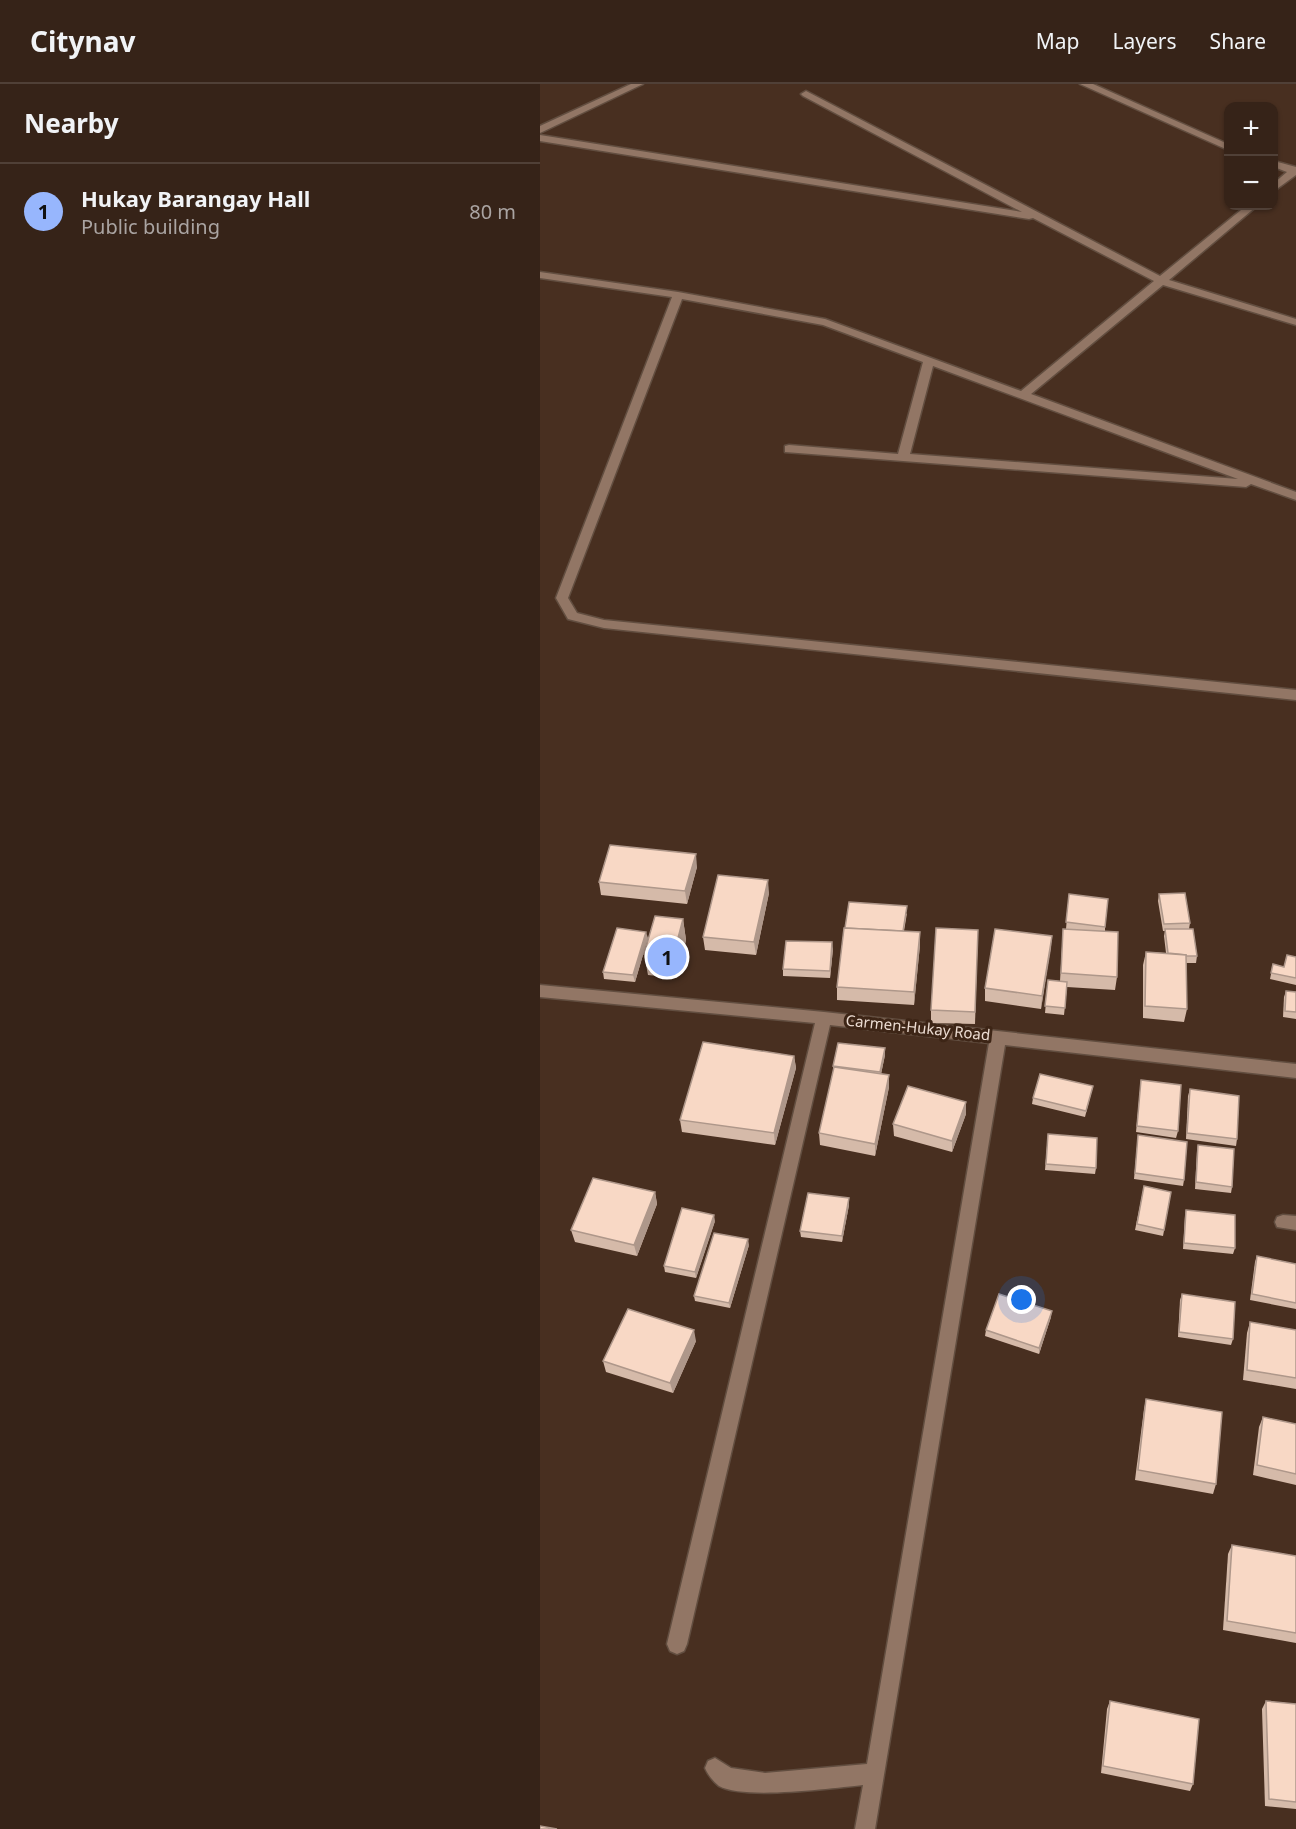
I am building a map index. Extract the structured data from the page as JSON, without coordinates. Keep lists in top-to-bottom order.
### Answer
{
  "streets": {
    "street": ["Carmen-Hukay Road"]
  },
  "page": {
    "header": "Citynav",
    "nav": ["Map", "Layers", "Share"],
    "heading": "Nearby",
    "map_buttons": ["+", "−"],
    "list": [
      {
        "mark": "1",
        "name": "Hukay Barangay Hall",
        "note": "Public building",
        "value": "80 m"
      }
    ],
    "pins": "1"
  }
}
